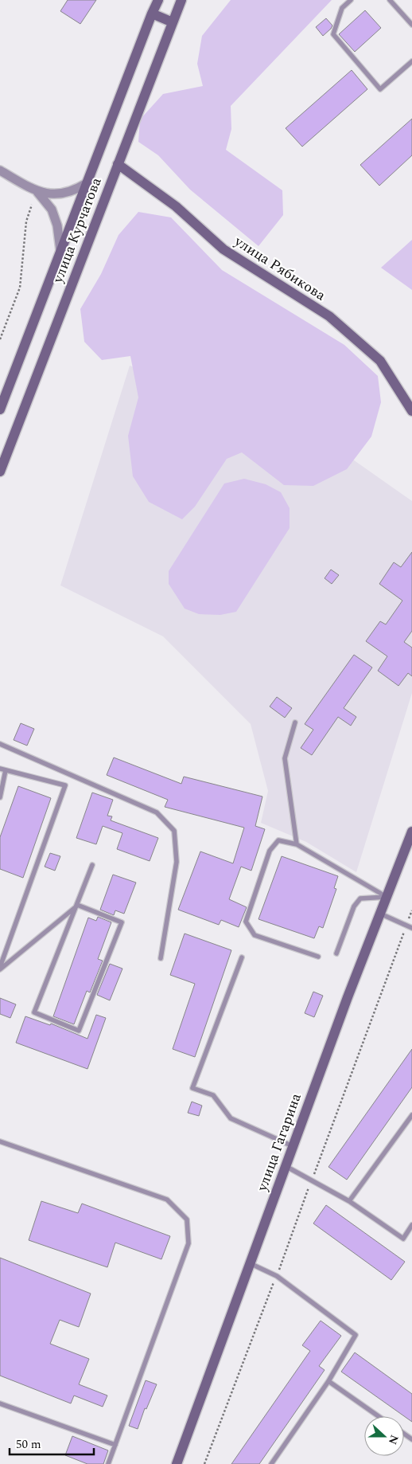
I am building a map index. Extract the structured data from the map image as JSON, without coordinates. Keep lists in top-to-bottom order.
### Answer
{
  "streets": {
    "street": ["улица Курчатова", "улица Рябикова", "улица Гагарина"]
  },
  "crossings": [
    ["улица Курчатова", "улица Рябикова"]
  ],
  "scale_bar": "50 m",
  "north": "right"
}
